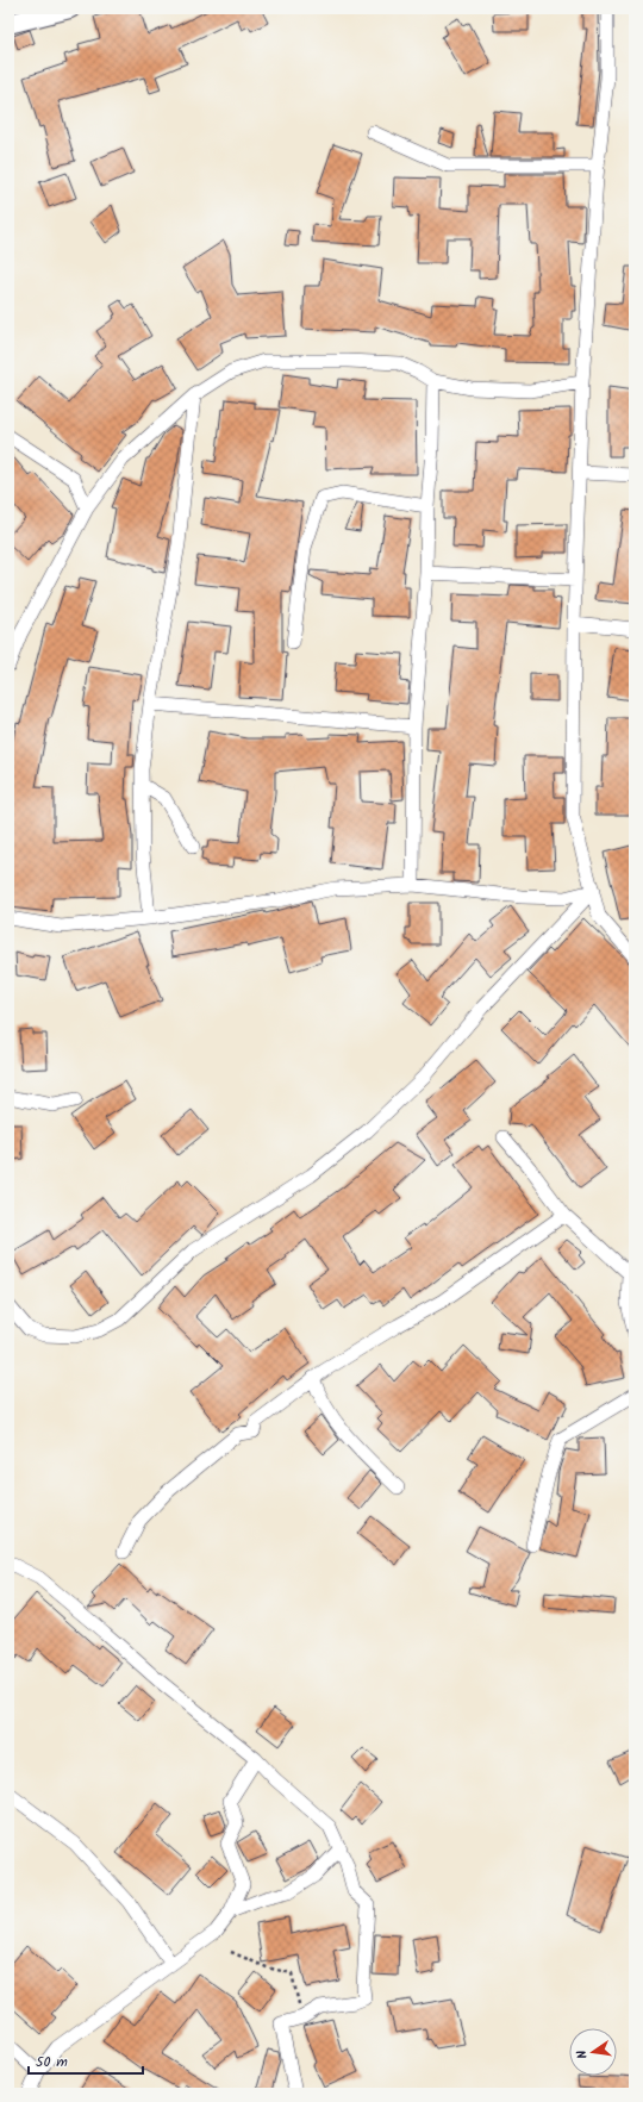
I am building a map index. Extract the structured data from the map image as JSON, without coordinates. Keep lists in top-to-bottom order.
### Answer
{
  "scale_bar": "50 m",
  "north": "left"
}
